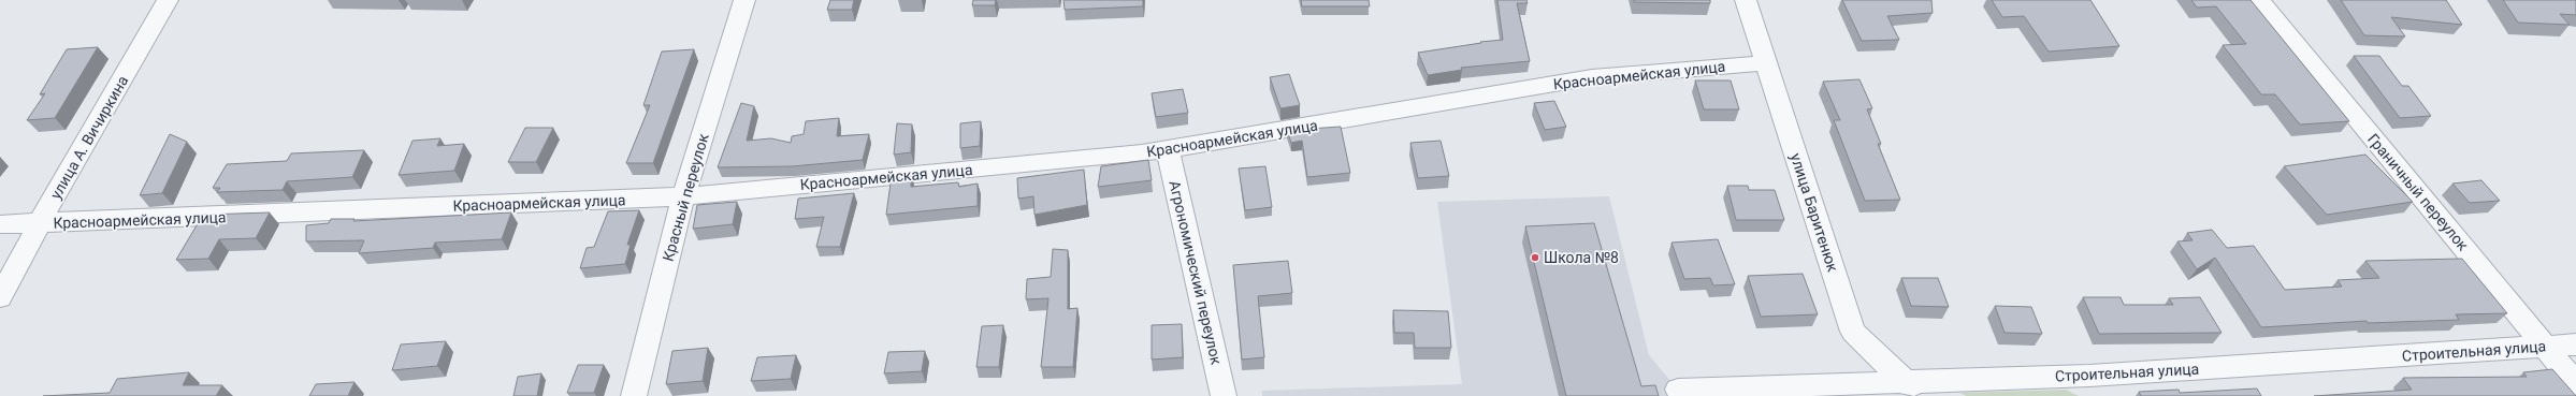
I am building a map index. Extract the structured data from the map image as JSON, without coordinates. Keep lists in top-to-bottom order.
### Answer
{
  "streets": {
    "street": [
      "Красноармейская улица",
      "улица А. Вичиркина",
      "Граничный переулок",
      "Красный переулок",
      "улица Баритенюк",
      "Агрономический переулок",
      "Строительная улица"
    ]
  },
  "crossings": [
    ["Красноармейская улица", "улица А. Вичиркина"],
    ["Красноармейская улица", "Красный переулок"],
    ["Красноармейская улица", "улица Баритенюк"],
    ["Красноармейская улица", "Агрономический переулок"],
    ["Граничный переулок", "Строительная улица"],
    ["улица Баритенюк", "Строительная улица"]
  ],
  "places": ["Школа №8"]
}
